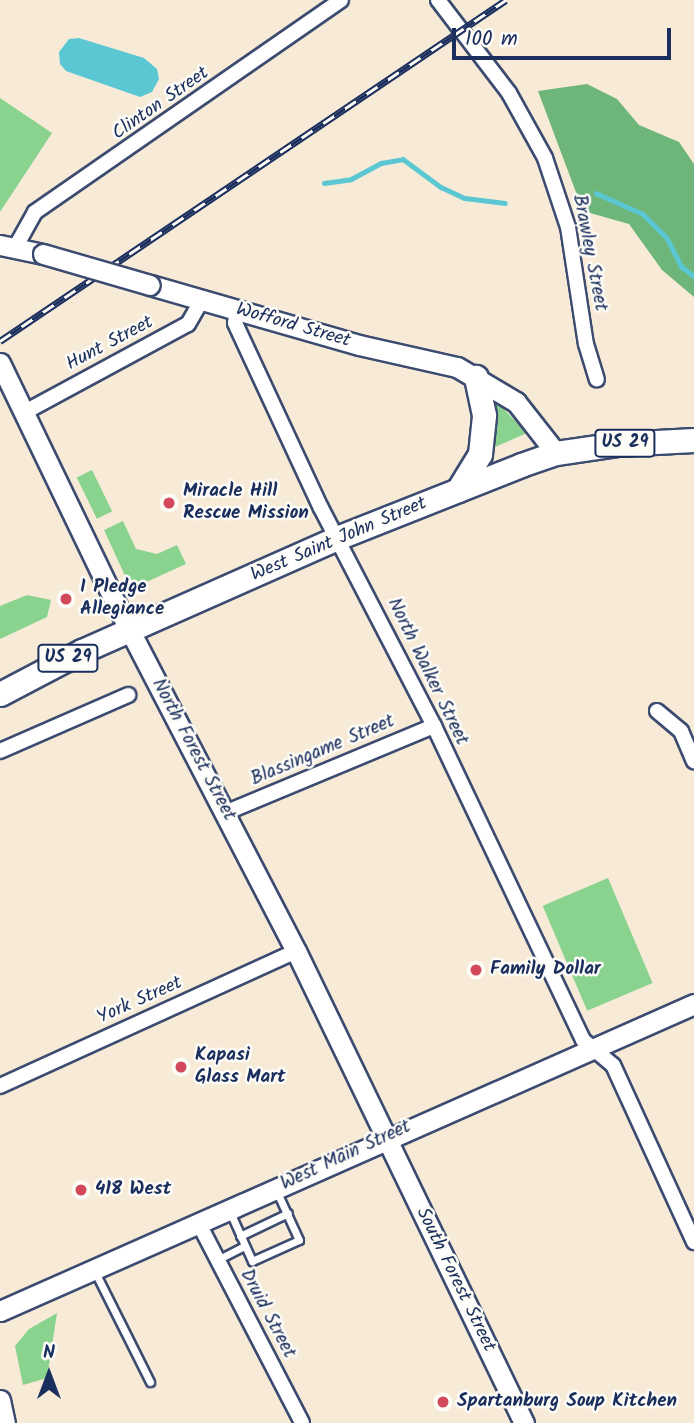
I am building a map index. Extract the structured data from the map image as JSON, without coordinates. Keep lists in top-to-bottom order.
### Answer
{
  "streets": {
    "main road": ["US 29", "West Saint John Street"],
    "street": [
      "Clinton Street",
      "Brawley Street",
      "Wofford Street",
      "Hunt Street",
      "North Walker Street",
      "North Forest Street",
      "Blassingame Street",
      "York Street",
      "West Main Street",
      "South Forest Street",
      "Druid Street"
    ]
  },
  "crossings": [
    ["Clinton Street", "Wofford Street"],
    ["Wofford Street", "Hunt Street"],
    ["Wofford Street", "West Saint John Street"],
    ["Wofford Street", "North Walker Street"],
    ["Hunt Street", "North Forest Street"],
    ["West Saint John Street", "North Walker Street"],
    ["West Saint John Street", "North Forest Street"],
    ["North Walker Street", "Blassingame Street"],
    ["North Walker Street", "West Main Street"],
    ["North Forest Street", "Blassingame Street"],
    ["North Forest Street", "York Street"],
    ["North Forest Street", "West Main Street"],
    ["North Forest Street", "South Forest Street"],
    ["West Main Street", "South Forest Street"],
    ["West Main Street", "Druid Street"]
  ],
  "places": [
    "Miracle Hill Rescue Mission",
    "I Pledge Allegiance",
    "Family Dollar",
    "Kapasi Glass Mart",
    "418 West",
    "Spartanburg Soup Kitchen"
  ],
  "scale_bar": "100 m",
  "north": "top"
}
